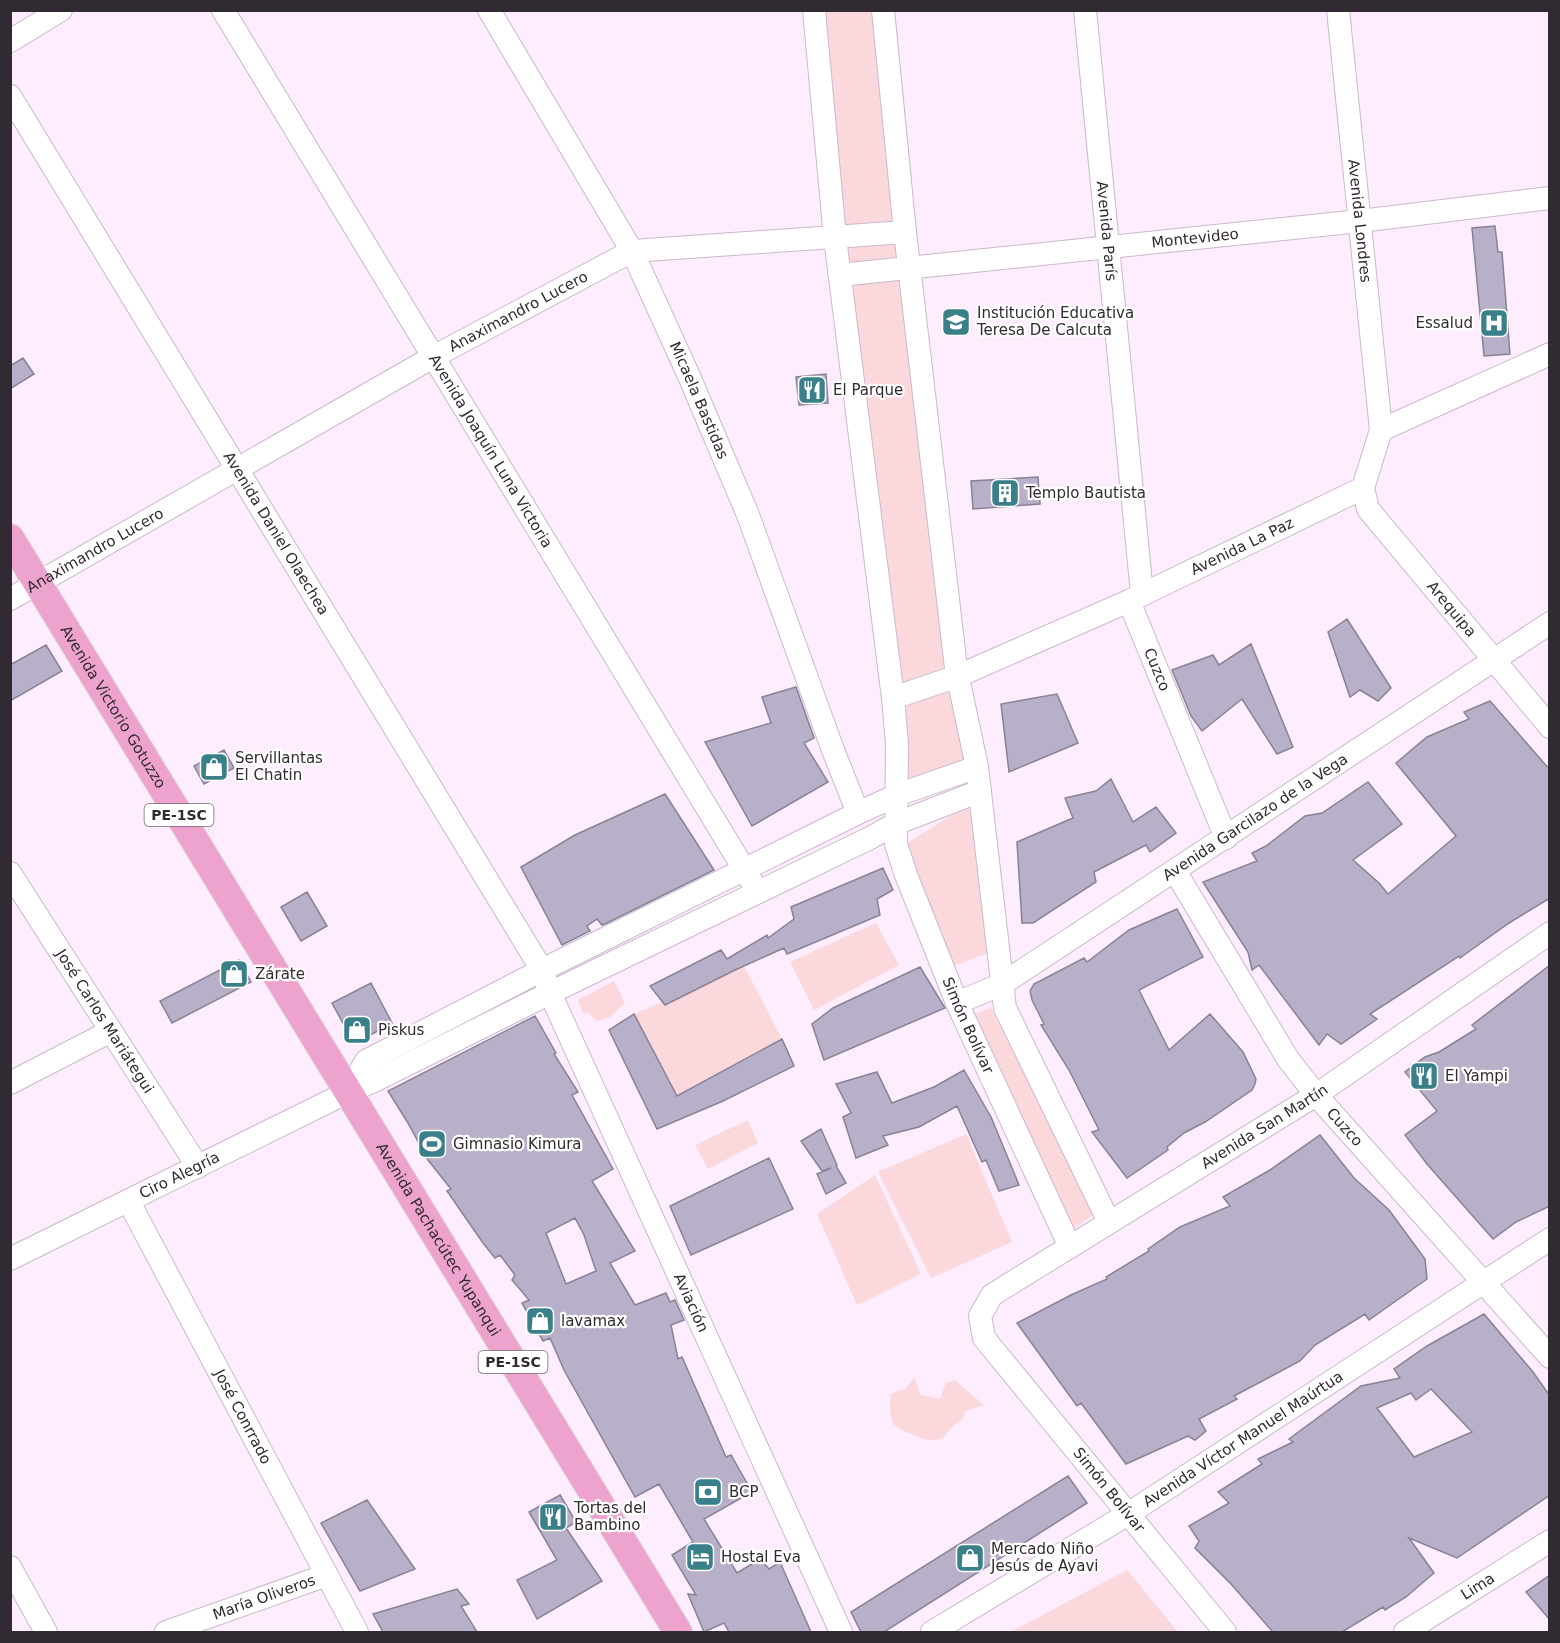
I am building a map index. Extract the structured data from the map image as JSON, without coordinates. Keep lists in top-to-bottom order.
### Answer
{
  "streets": {
    "main road": ["Avenida Victorio Gotuzzo", "PE-1SC", "Avenida Pachacútec Yupanqui"],
    "street": [
      "Avenida Londres",
      "Avenida París",
      "Montevideo",
      "Anaximandro Lucero",
      "Micaela Bastidas",
      "Avenida Joaquín Luna Victoria",
      "Avenida Daniel Olaechea",
      "Avenida La Paz",
      "Arequipa",
      "Cuzco",
      "Avenida Garcilazo de la Vega",
      "José Carlos Mariátegui",
      "Simón Bolívar",
      "Avenida San Martín",
      "Ciro Alegría",
      "Aviación",
      "José Conrrado",
      "Avenida Víctor Manuel Maúrtua",
      "Lima",
      "María Oliveros"
    ]
  },
  "crossings": [
    ["Avenida Londres", "Montevideo"],
    ["Avenida París", "Montevideo"],
    ["Avenida París", "Avenida La Paz"],
    ["Avenida París", "Cuzco"],
    ["Montevideo", "Simón Bolívar"],
    ["Anaximandro Lucero", "Micaela Bastidas"],
    ["Anaximandro Lucero", "Avenida Joaquín Luna Victoria"],
    ["Anaximandro Lucero", "Avenida Daniel Olaechea"],
    ["Anaximandro Lucero", "Avenida Victorio Gotuzzo"],
    ["Anaximandro Lucero", "Simón Bolívar"],
    ["Avenida Joaquín Luna Victoria", "Ciro Alegría"],
    ["Avenida Daniel Olaechea", "Aviación"],
    ["Avenida La Paz", "Arequipa"],
    ["Avenida La Paz", "Cuzco"],
    ["Avenida La Paz", "Simón Bolívar"],
    ["Arequipa", "Avenida Garcilazo de la Vega"],
    ["Cuzco", "Avenida Garcilazo de la Vega"],
    ["Cuzco", "Avenida San Martín"],
    ["Cuzco", "Avenida Víctor Manuel Maúrtua"],
    ["Avenida Victorio Gotuzzo", "Ciro Alegría"],
    ["Avenida Victorio Gotuzzo", "Avenida Pachacútec Yupanqui"],
    ["Avenida Garcilazo de la Vega", "Simón Bolívar"],
    ["José Carlos Mariátegui", "Ciro Alegría"],
    ["Simón Bolívar", "Avenida San Martín"],
    ["Simón Bolívar", "Ciro Alegría"],
    ["Simón Bolívar", "Avenida Víctor Manuel Maúrtua"],
    ["Ciro Alegría", "Avenida Pachacútec Yupanqui"],
    ["Ciro Alegría", "Aviación"],
    ["Ciro Alegría", "José Conrrado"],
    ["José Conrrado", "María Oliveros"]
  ],
  "places": {
    "school or university": ["Institución Educativa Teresa De Calcuta"],
    "hospital": ["Essalud"],
    "restaurant": ["El Parque", "El Yampi", "Tortas del Bambino"],
    "building": ["Templo Bautista"],
    "shop": [
      "Servillantas El Chatin",
      "Zárate",
      "Piskus",
      "lavamax",
      "Mercado Niño Jesús de Ayavi"
    ],
    "sports": ["Gimnasio Kimura"],
    "bank": ["BCP"],
    "hotel": ["Hostal Eva"]
  }
}
